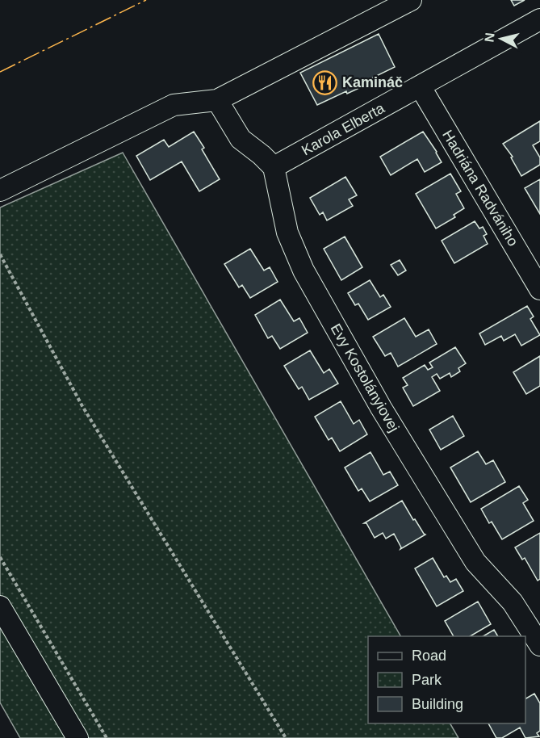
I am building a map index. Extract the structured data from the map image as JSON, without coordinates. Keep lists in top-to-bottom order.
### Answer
{
  "streets": {
    "street": ["Karola Elberta", "Hadriána Radvániho", "Evy Kostolányiovej"]
  },
  "crossings": [
    ["Karola Elberta", "Hadriána Radvániho"],
    ["Karola Elberta", "Evy Kostolányiovej"]
  ],
  "places": {
    "restaurant": ["Kamináč"]
  },
  "legend": ["Road", "Park", "Building"],
  "north": "left"
}
